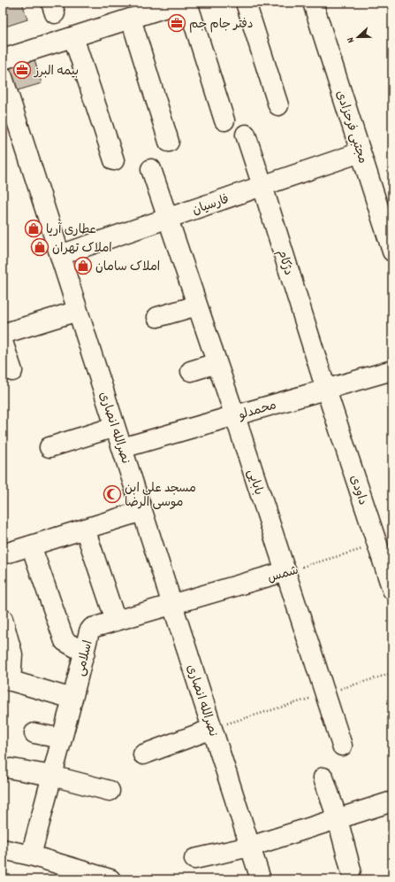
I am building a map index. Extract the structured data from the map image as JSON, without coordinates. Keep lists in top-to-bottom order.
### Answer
{
  "streets": {
    "street": [
      "مجتبی فرحزادی",
      "فارسیان",
      "دژکام",
      "محمدلو",
      "نصرالله انصاری",
      "بابایی",
      "داودی",
      "شمس",
      "اسلامی"
    ]
  },
  "crossings": [
    ["مجتبی فرحزادی", "فارسیان"],
    ["فارسیان", "دژکام"],
    ["فارسیان", "نصرالله انصاری"],
    ["فارسیان", "بابایی"],
    ["دژکام", "محمدلو"],
    ["دژکام", "داودی"],
    ["محمدلو", "نصرالله انصاری"],
    ["محمدلو", "بابایی"],
    ["محمدلو", "داودی"],
    ["نصرالله انصاری", "شمس"],
    ["نصرالله انصاری", "اسلامی"],
    ["بابایی", "شمس"],
    ["داودی", "شمس"],
    ["شمس", "اسلامی"]
  ],
  "places": {
    "office": ["دفتر جام جم", "بیمه البرز"],
    "shop": ["عطاری آریا", "املاک تهران", "املاک سامان"],
    "mosque": ["مسجد علی ابن موسی الرضا"]
  },
  "north": "left"
}
